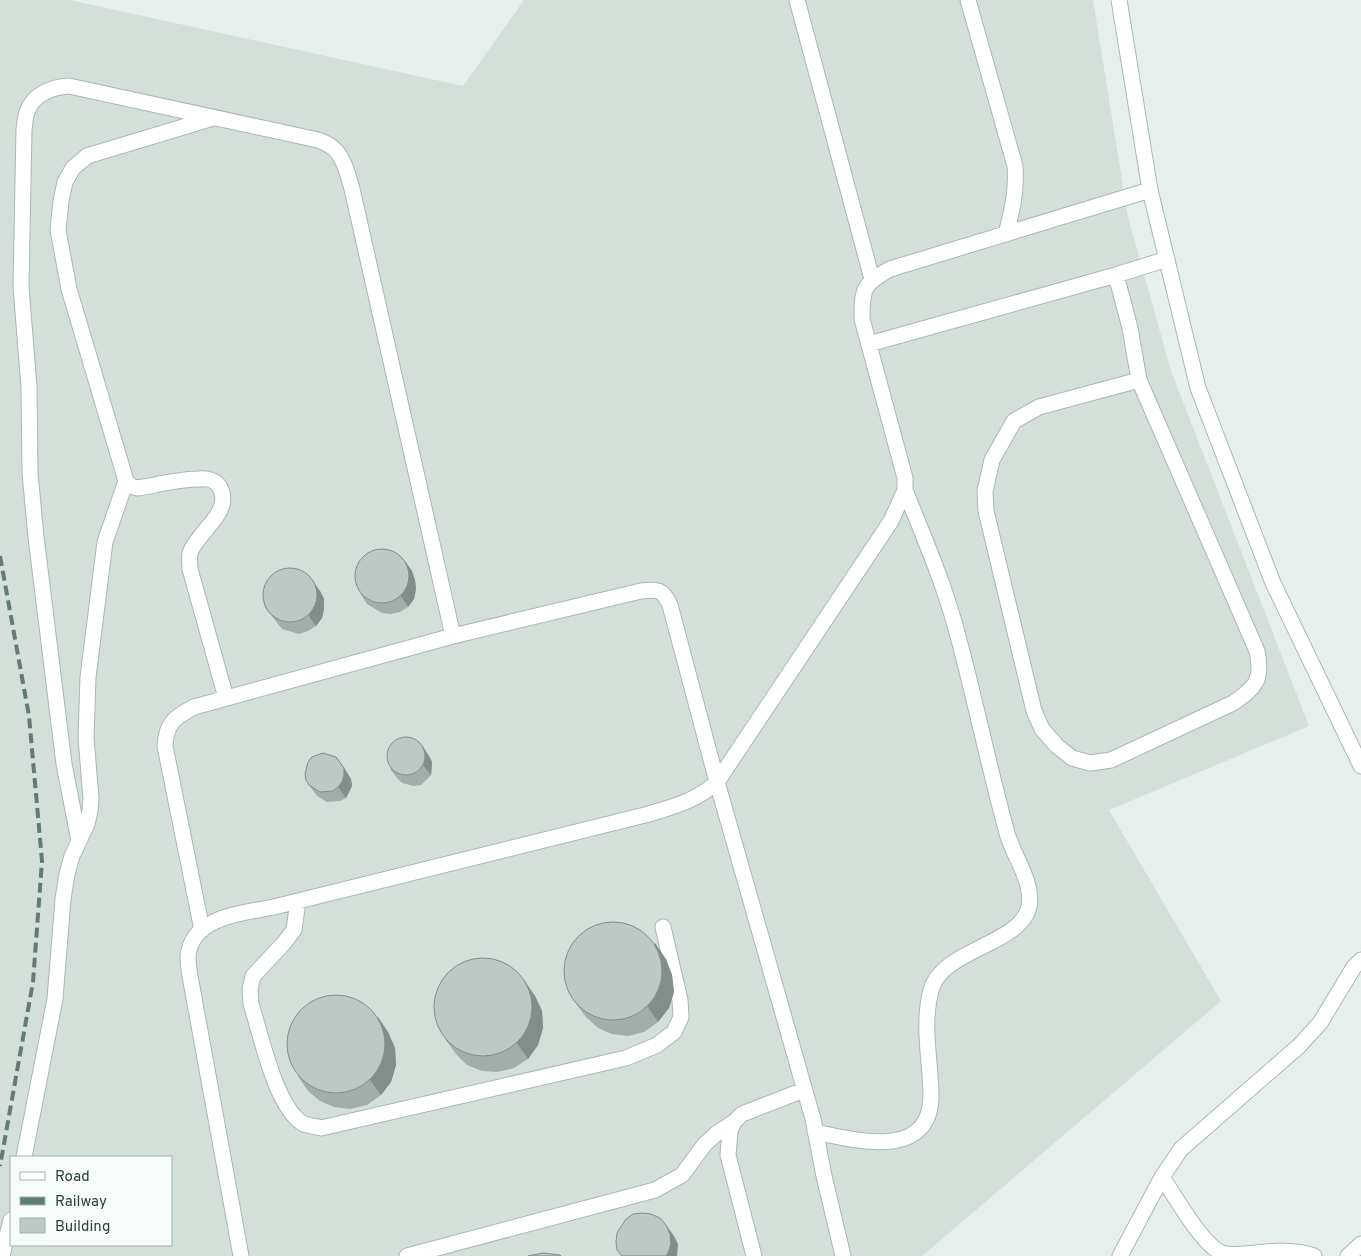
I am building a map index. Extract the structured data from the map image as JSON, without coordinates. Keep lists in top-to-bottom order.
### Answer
{
  "legend": ["Road", "Railway", "Building"]
}
